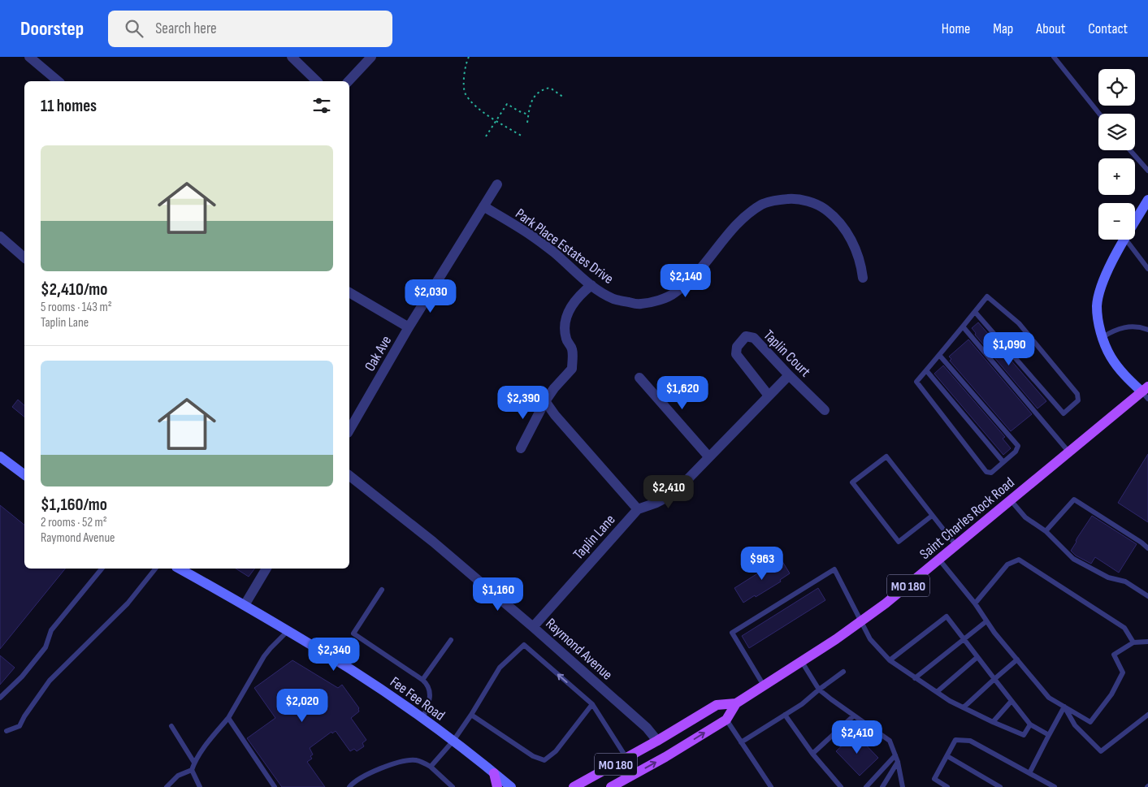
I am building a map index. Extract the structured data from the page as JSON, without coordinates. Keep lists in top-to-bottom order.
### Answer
{
  "streets": {
    "main road": ["Saint Charles Rock Road", "MO 180"],
    "street": [
      "Park Place Estates Drive",
      "Oak Ave",
      "Taplin Court",
      "Taplin Lane",
      "Raymond Avenue",
      "Fee Fee Road"
    ]
  },
  "crossings": [
    ["Park Place Estates Drive", "Oak Ave"],
    ["Taplin Court", "Taplin Lane"],
    ["Saint Charles Rock Road", "Raymond Avenue"],
    ["Taplin Lane", "Raymond Avenue"]
  ],
  "page": {
    "header": "Doorstep",
    "search": "Search here",
    "nav": [
      "Home",
      "Map",
      "About",
      "Contact"
    ],
    "map_buttons": ["+", "−"],
    "heading": "11 homes",
    "list": [
      {
        "name": "$2,410/mo",
        "note": "5 rooms · 143 m² · Taplin Lane"
      },
      {
        "name": "$1,160/mo",
        "note": "2 rooms · 52 m² · Raymond Avenue"
      }
    ],
    "price": [
      "$2,140",
      "$2,030",
      "$1,090",
      "$1,620",
      "$2,390",
      "$2,410",
      "$963",
      "$1,160",
      "$2,340",
      "$2,020",
      "$2,410"
    ]
  }
}
